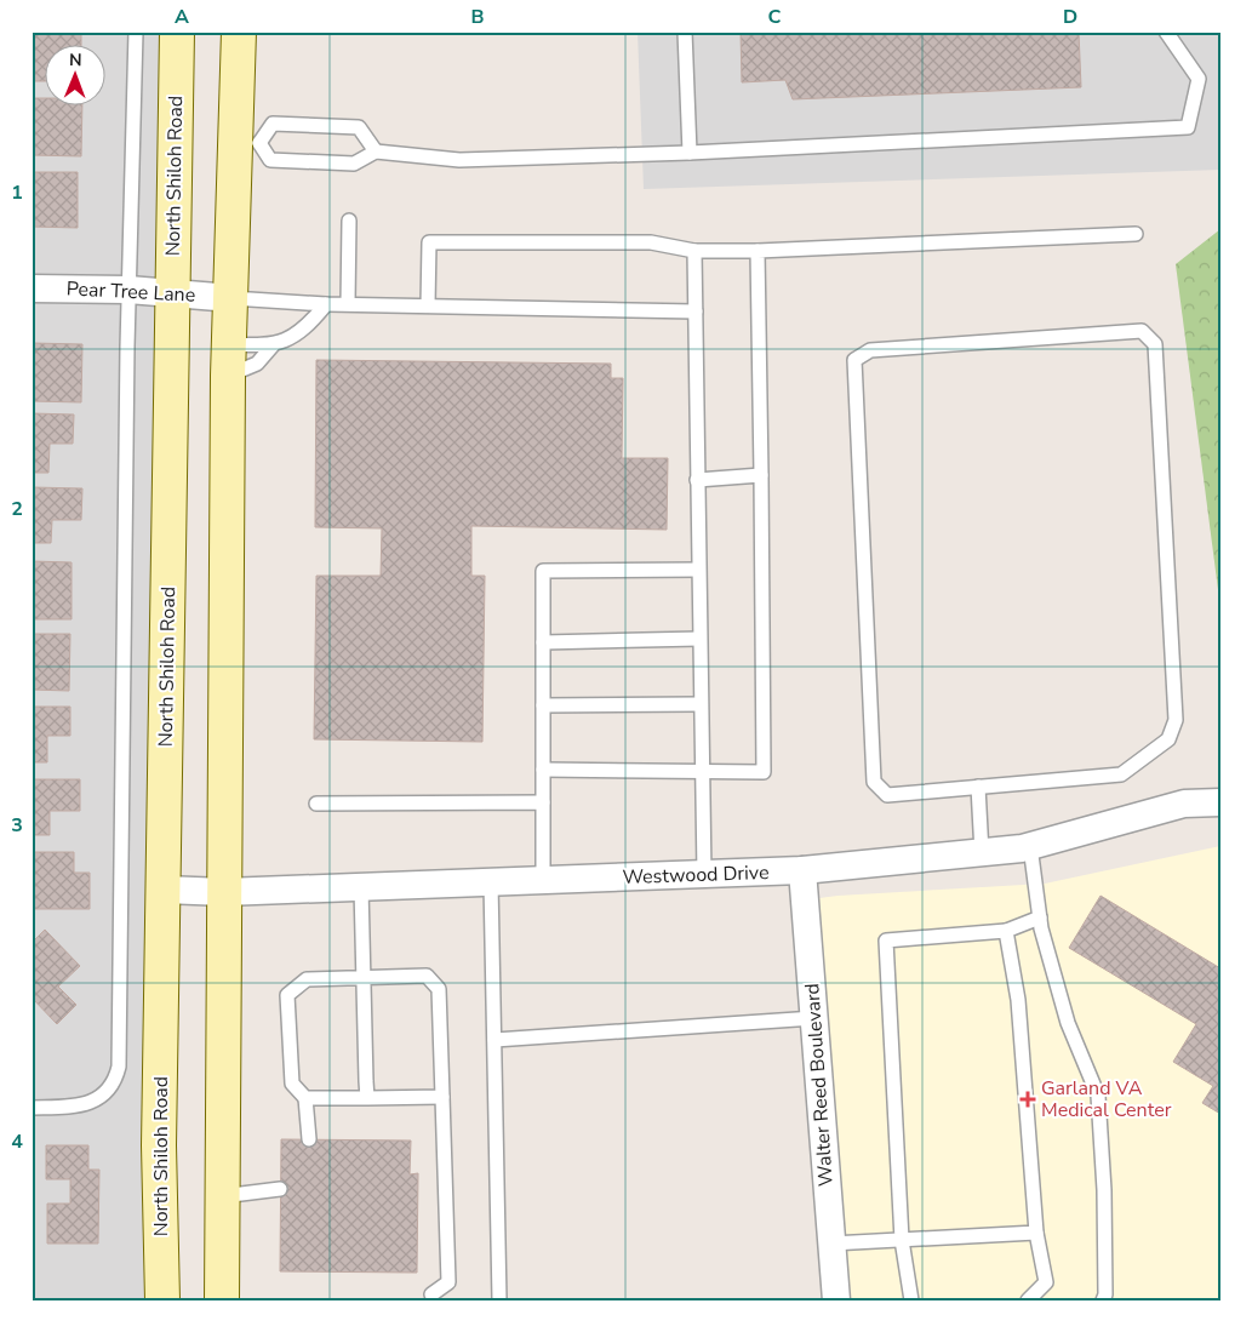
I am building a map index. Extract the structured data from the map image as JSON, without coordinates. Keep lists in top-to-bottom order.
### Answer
{
  "streets": {
    "main road": ["North Shiloh Road"],
    "street": ["Pear Tree Lane", "Westwood Drive", "Walter Reed Boulevard"]
  },
  "crossings": [
    ["North Shiloh Road", "Pear Tree Lane"],
    ["North Shiloh Road", "Westwood Drive"],
    ["Westwood Drive", "Walter Reed Boulevard"]
  ],
  "places": {
    "health": ["Garland VA Medical Center"]
  },
  "north": "top",
  "grid": {
    "columns": [
      "A",
      "B",
      "C",
      "D"
    ],
    "rows": [
      "1",
      "2",
      "3",
      "4"
    ]
  }
}
